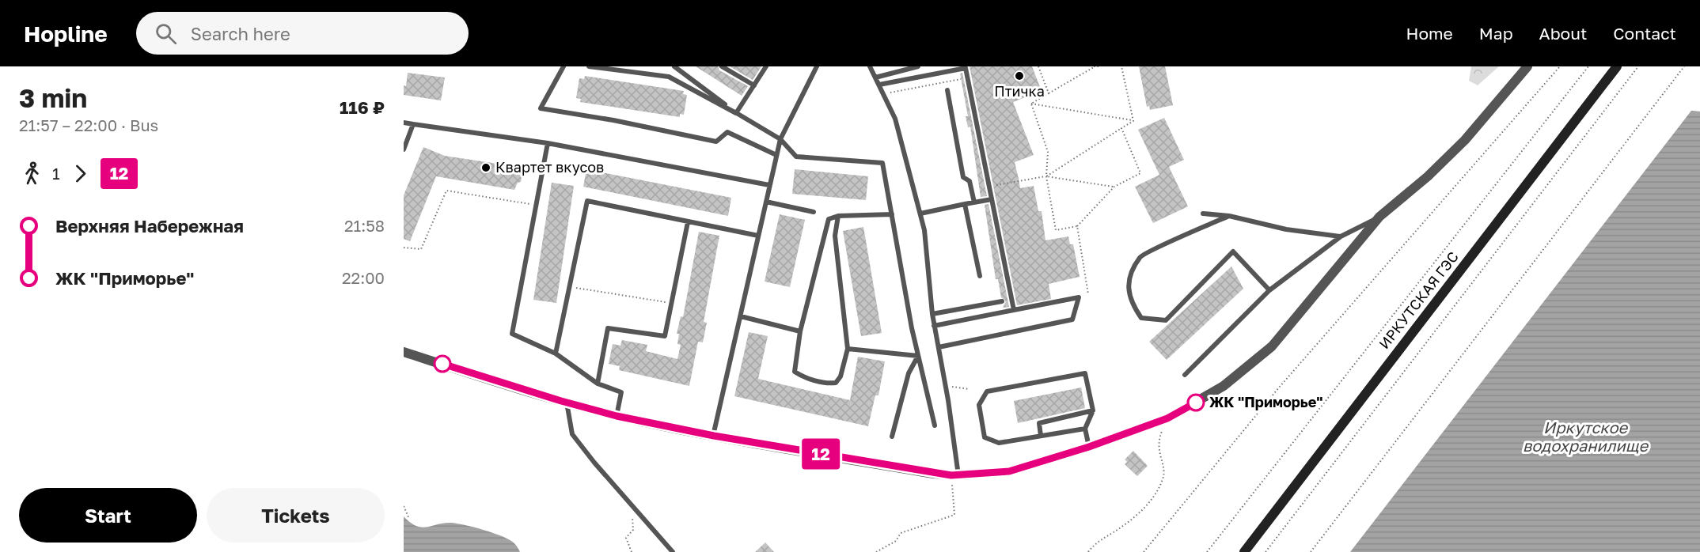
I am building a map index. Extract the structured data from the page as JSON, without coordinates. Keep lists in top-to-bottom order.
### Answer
{
  "streets": {
    "main road": ["ИРКУТСКАЯ ГЭС"]
  },
  "water": ["Иркутское водохранилище"],
  "places": ["Птичка", "Квартет вкусов", "ЖК \"Приморье\""],
  "lines": ["bus line 12"],
  "page": {
    "header": "Hopline",
    "search": "Search here",
    "nav": [
      "Home",
      "Map",
      "About",
      "Contact"
    ],
    "heading": ["3 min", "21:57 – 22:00 · Bus", "116 ₽"],
    "on_map": "12",
    "legs": ["1", "12"],
    "list": [
      {
        "name": "Верхняя Набережная",
        "value": "21:58"
      },
      {
        "name": "ЖК \"Приморье\"",
        "value": "22:00"
      }
    ],
    "buttons": ["Start", "Tickets"]
  }
}
